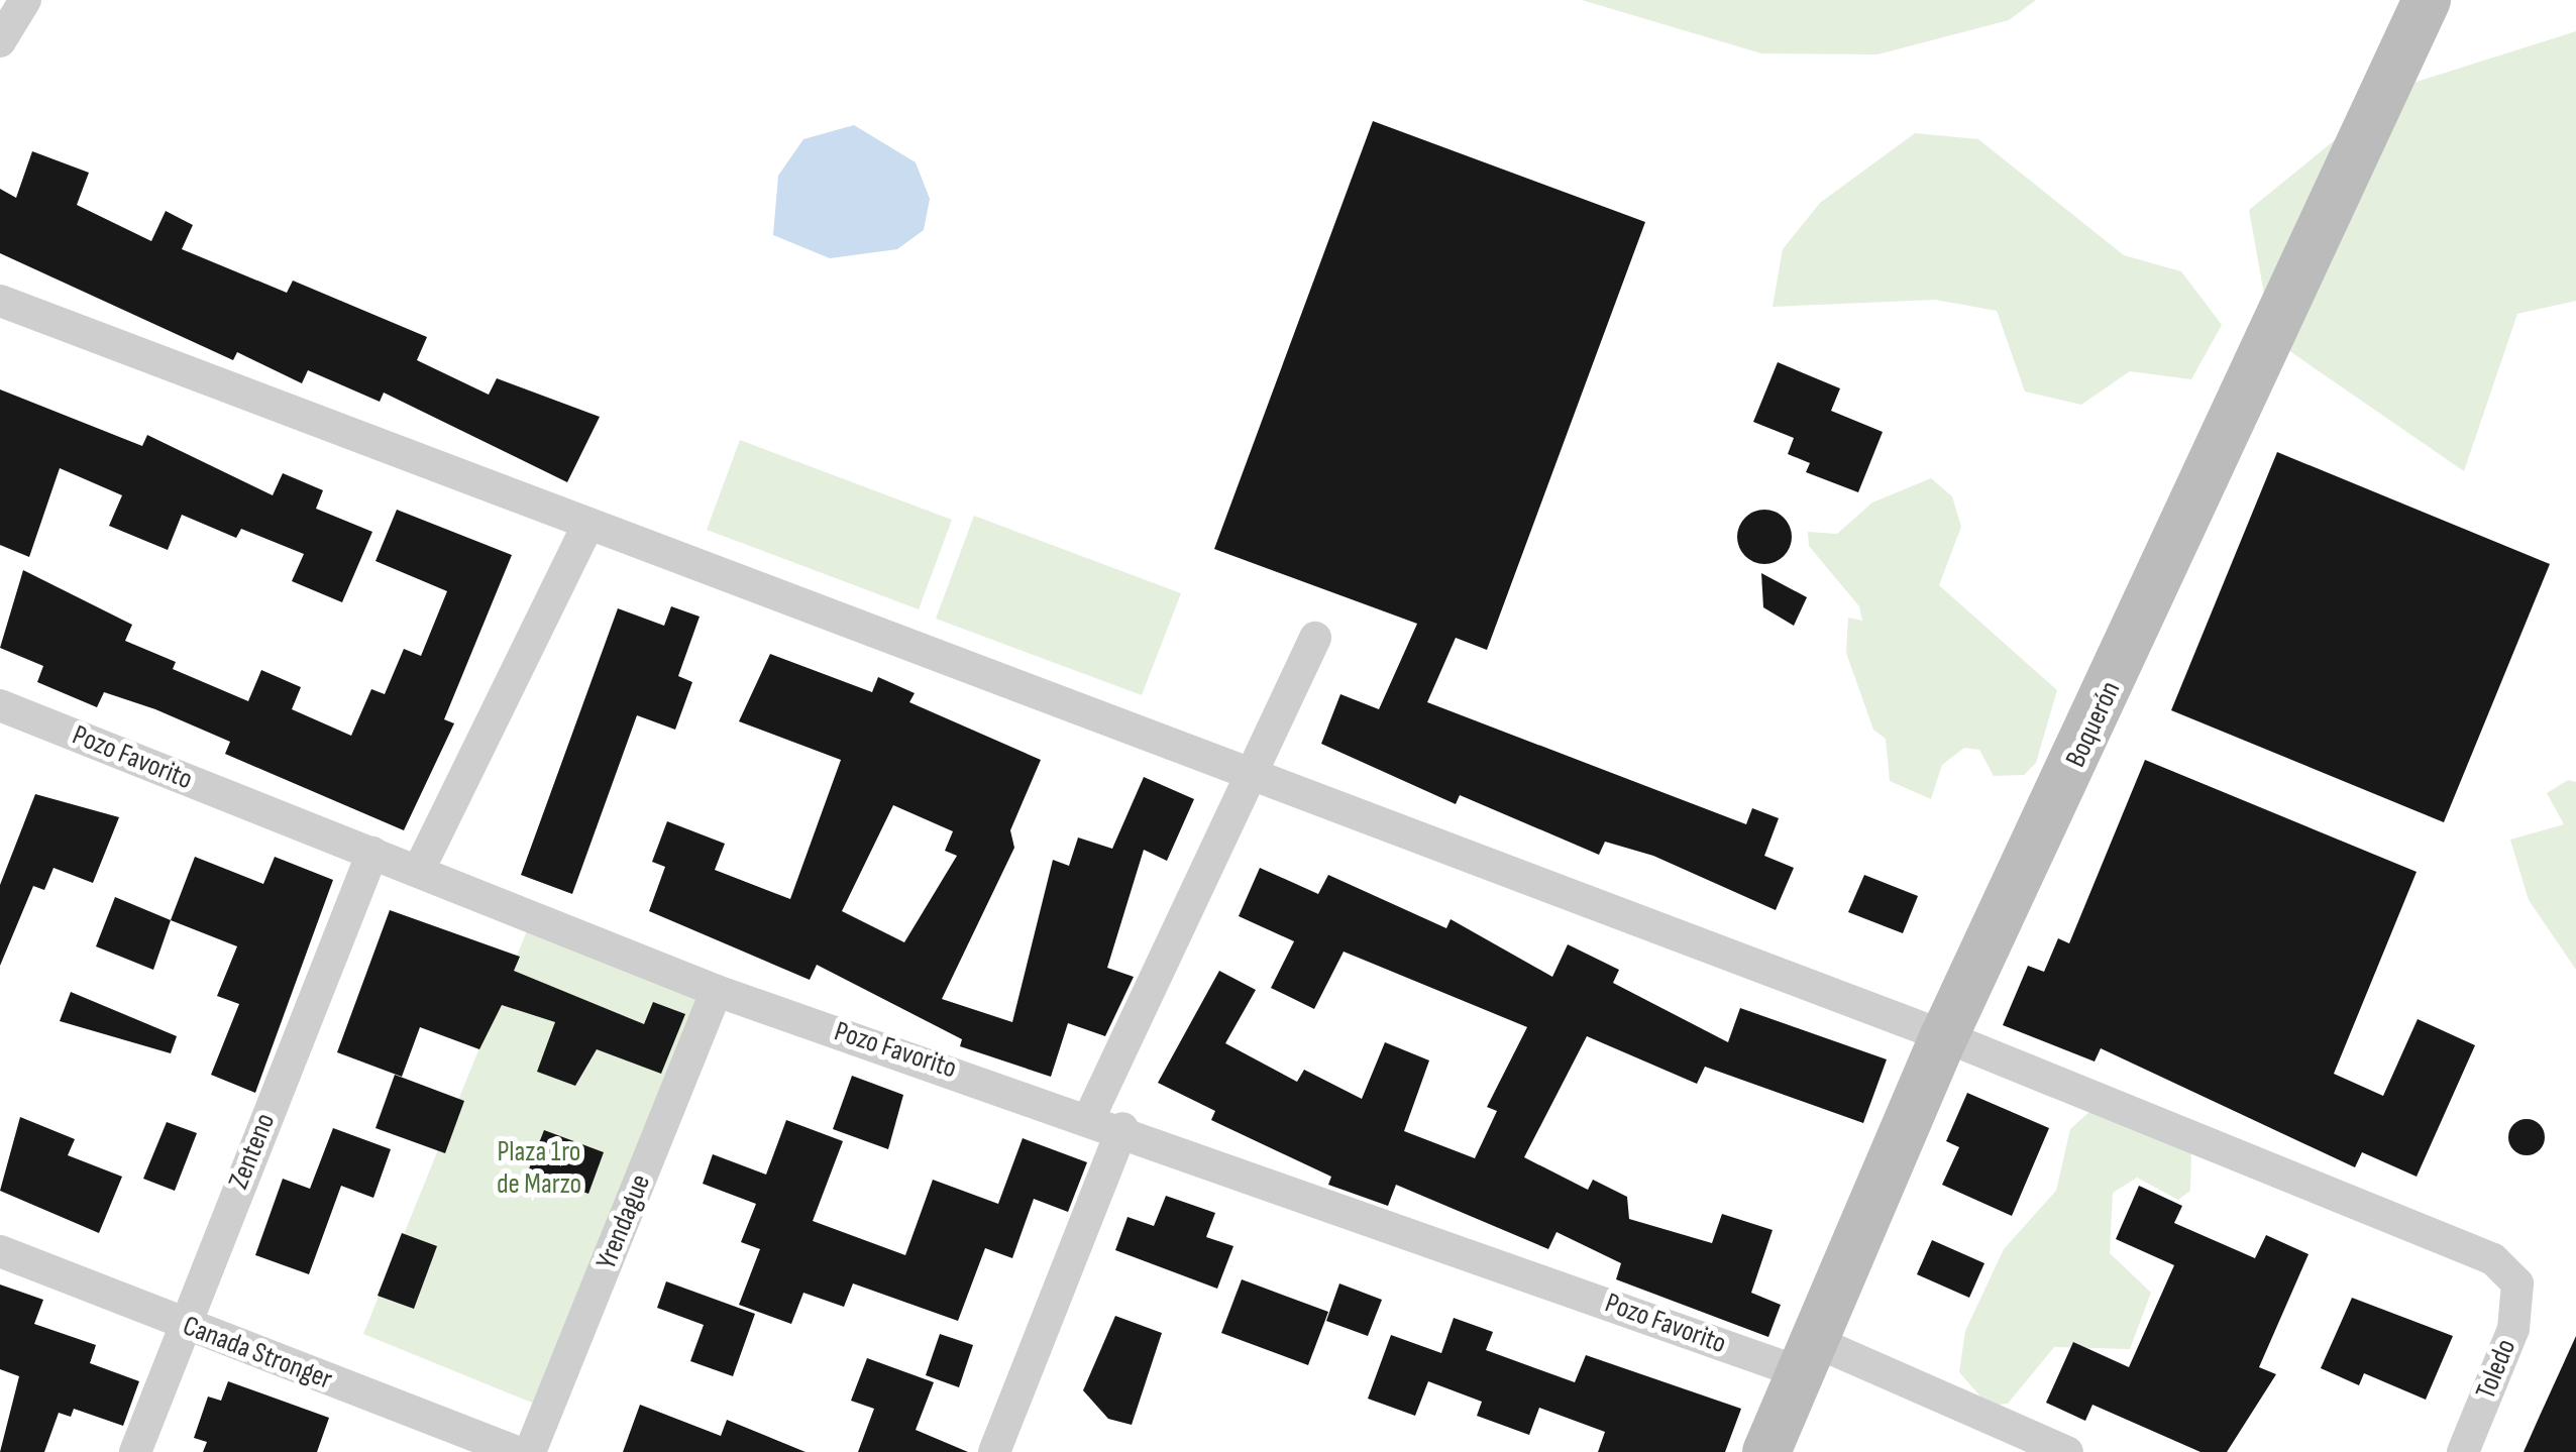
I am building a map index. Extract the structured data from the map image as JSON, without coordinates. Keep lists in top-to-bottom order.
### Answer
{
  "streets": {
    "street": [
      "Boquerón",
      "Pozo Favorito",
      "Zenteno",
      "Yrendague",
      "Canada Stronger",
      "Toledo"
    ]
  },
  "crossings": [
    ["Boquerón", "Pozo Favorito"],
    ["Boquerón", "Toledo"],
    ["Pozo Favorito", "Zenteno"],
    ["Pozo Favorito", "Yrendague"],
    ["Zenteno", "Canada Stronger"]
  ],
  "parks": ["Plaza 1ro de Marzo"]
}
